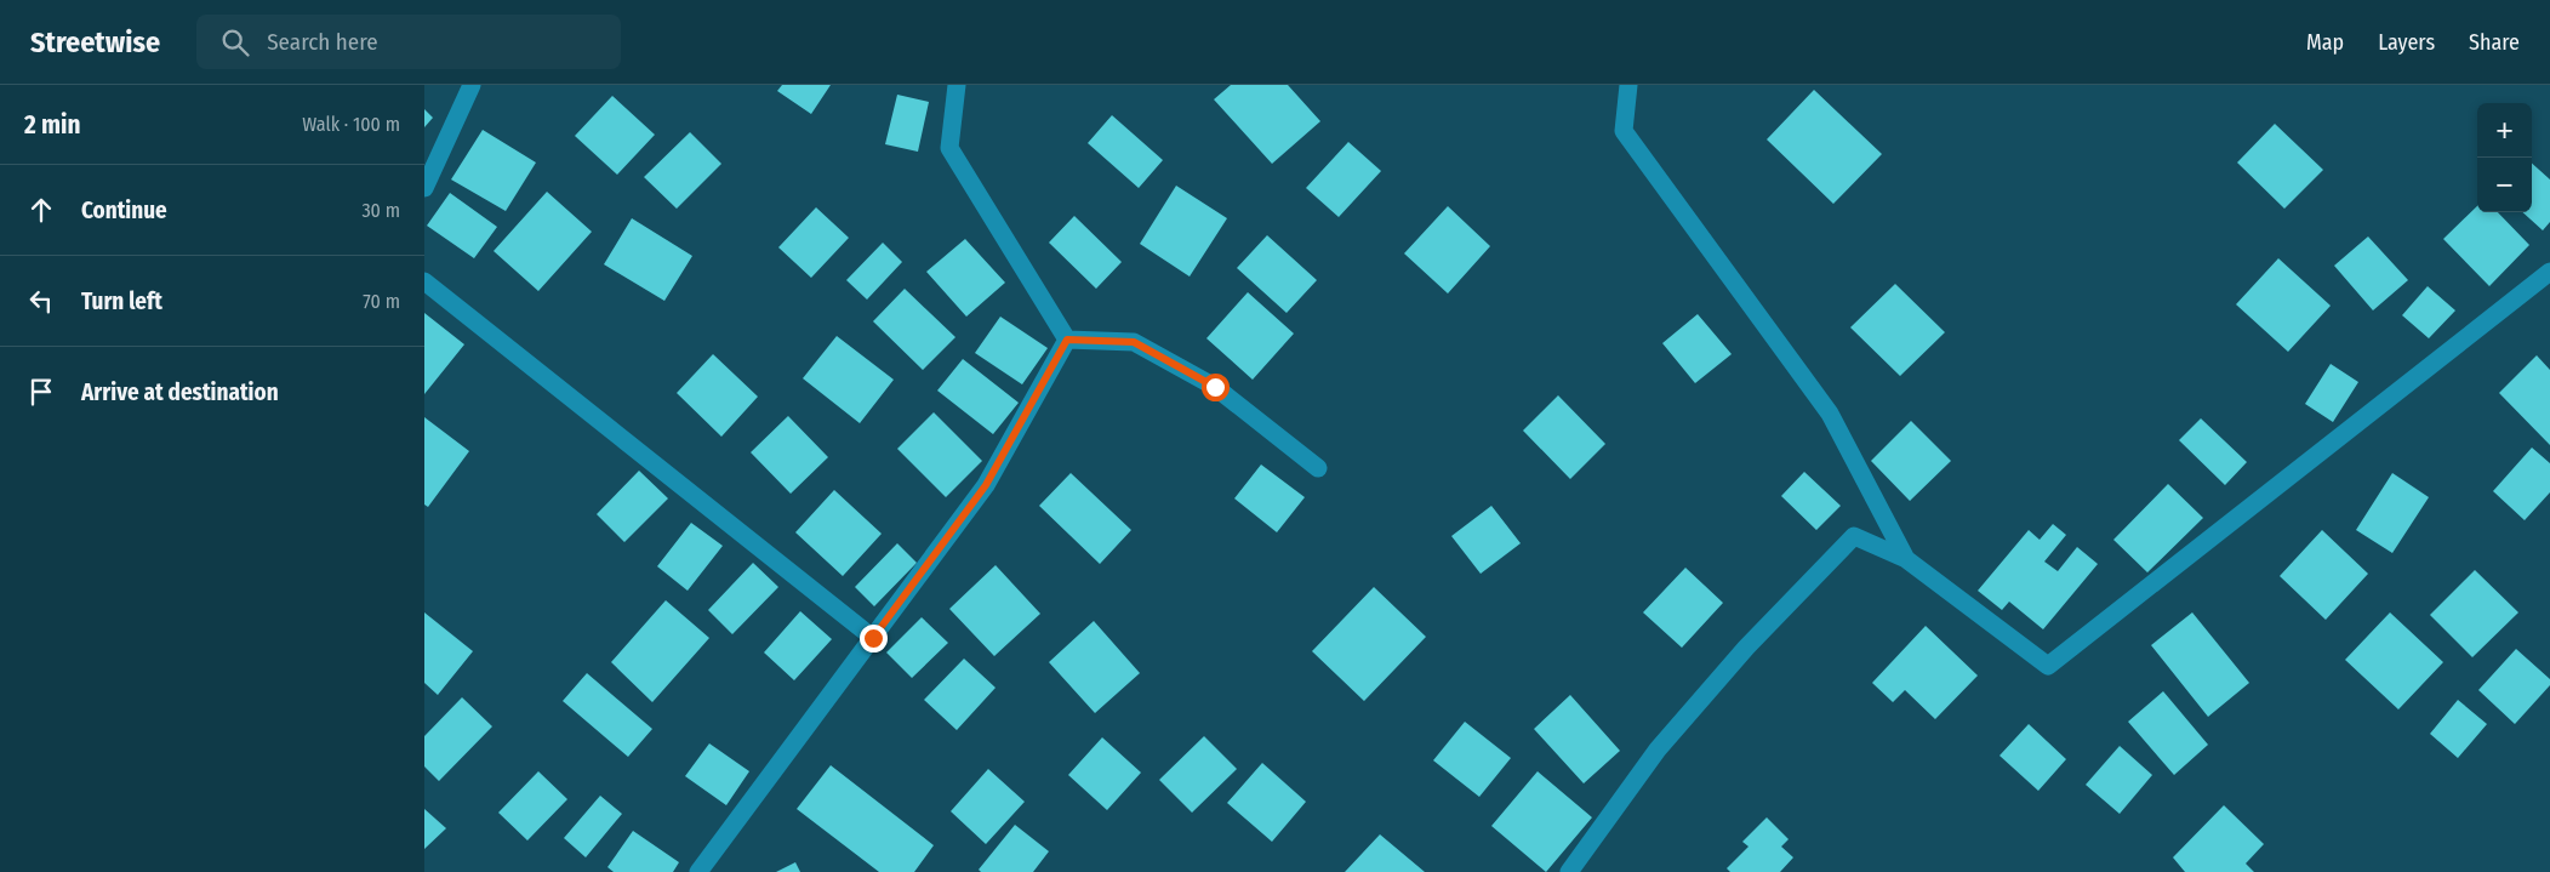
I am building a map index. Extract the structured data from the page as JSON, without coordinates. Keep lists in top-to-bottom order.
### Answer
{
  "page": {
    "header": "Streetwise",
    "search": "Search here",
    "nav": ["Map", "Layers", "Share"],
    "heading": ["2 min", "Walk · 100 m"],
    "map_buttons": ["+", "−"],
    "list": [
      ["Continue", "30 m"],
      ["Turn left", "70 m"],
      "Arrive at destination"
    ]
  }
}
